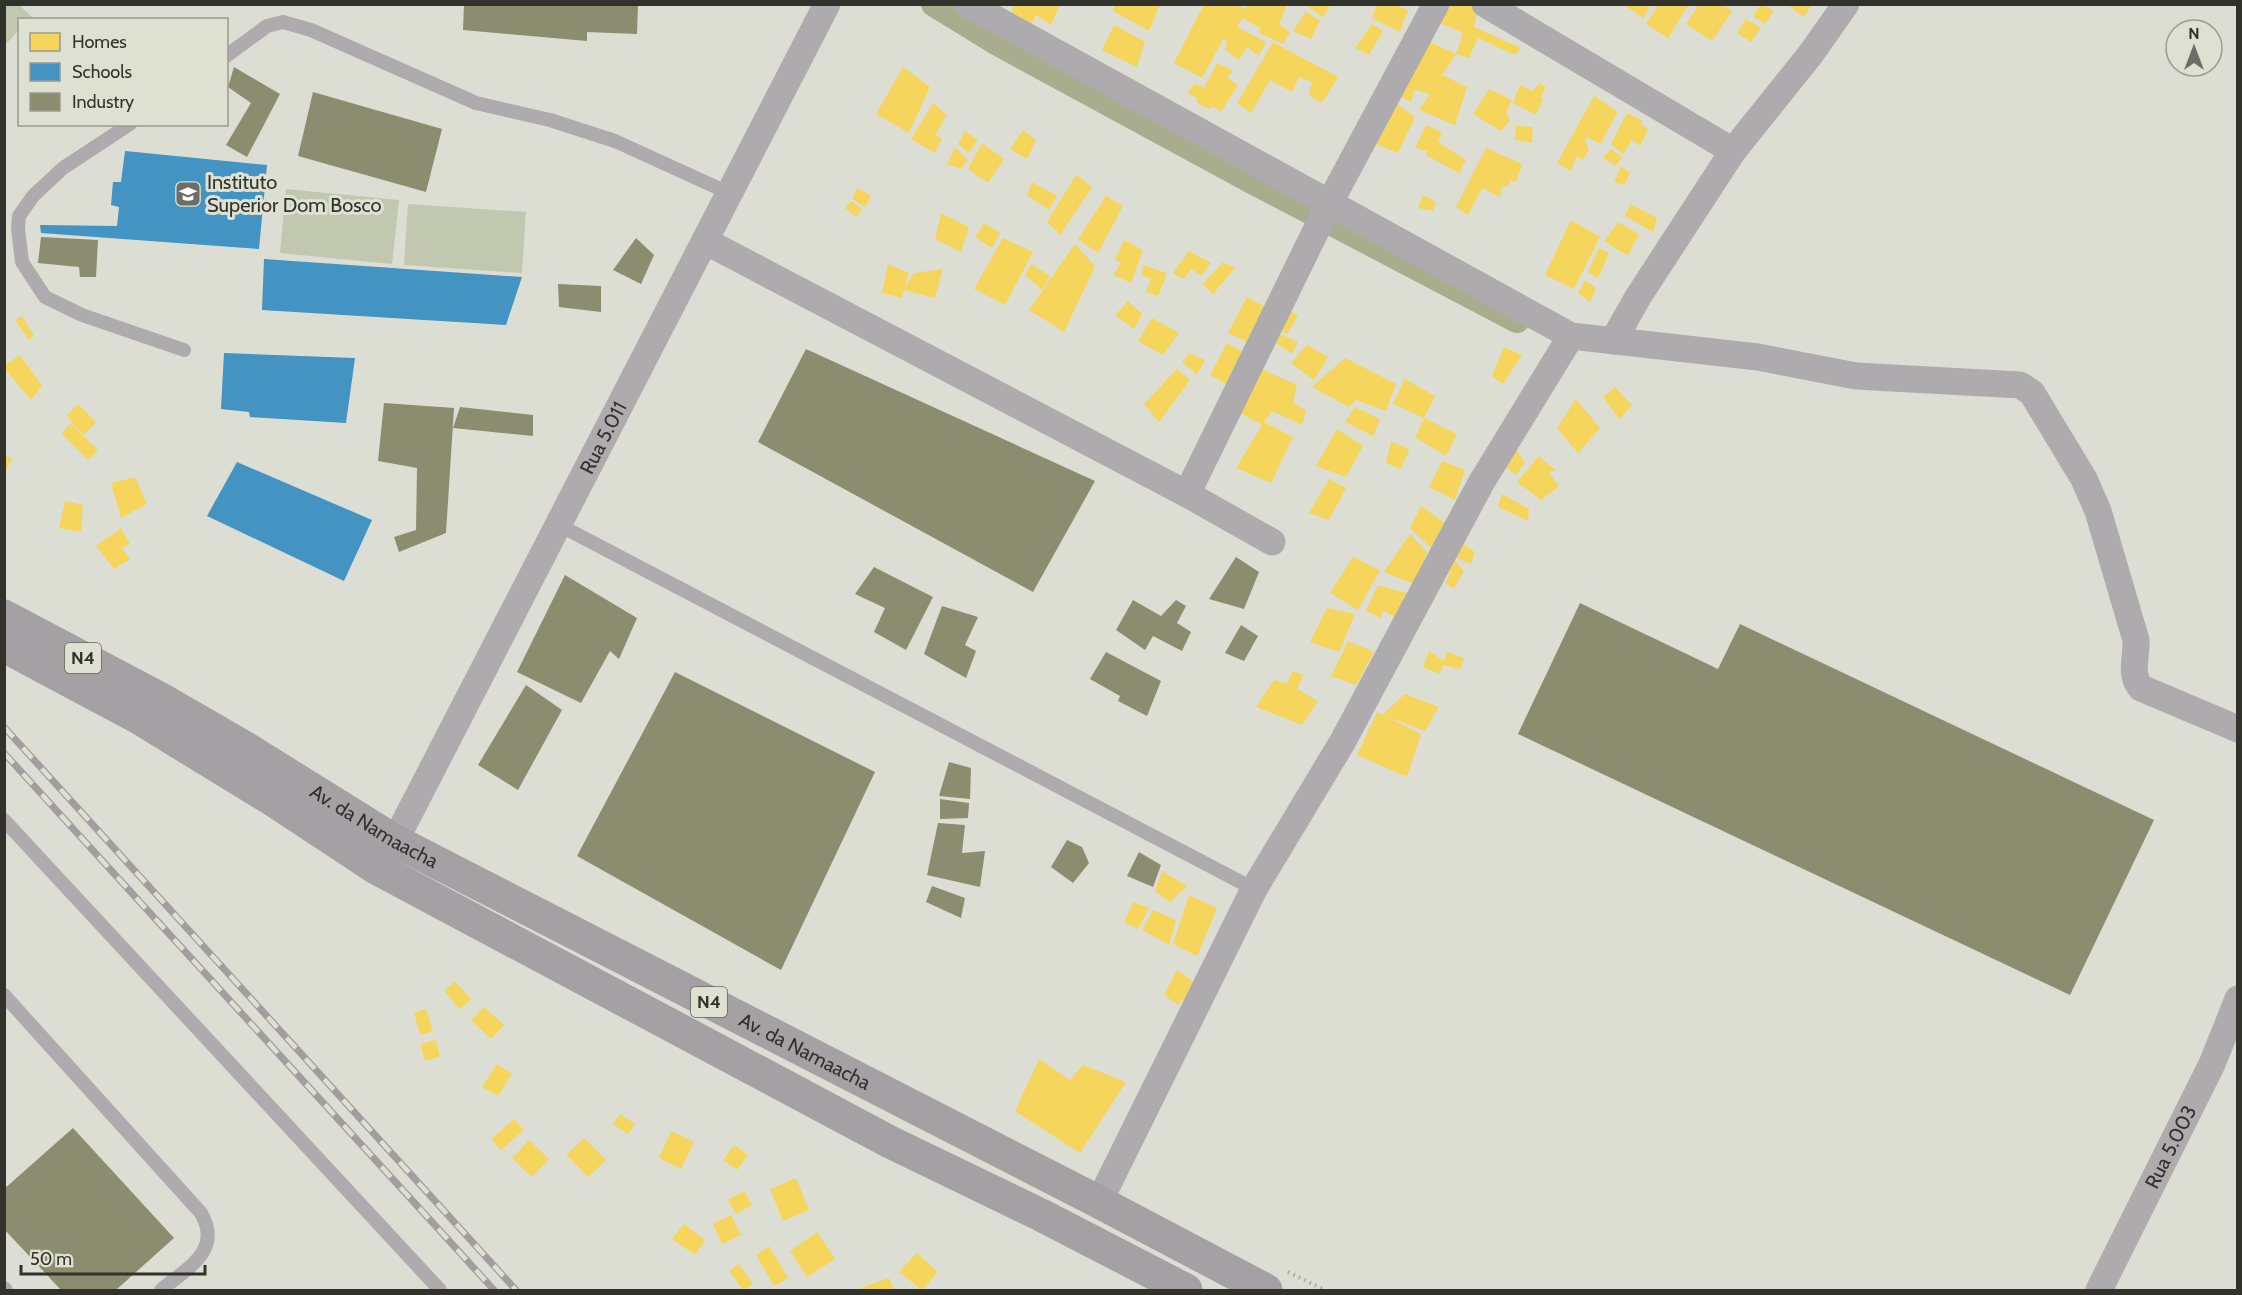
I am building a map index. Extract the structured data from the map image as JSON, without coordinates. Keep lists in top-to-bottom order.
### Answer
{
  "streets": {
    "highway": ["N4", "Av. da Namaacha"],
    "street": ["Rua 5.011", "Rua 5.003"]
  },
  "crossings": [
    ["Rua 5.011", "Av. da Namaacha"]
  ],
  "places": {
    "school or university": ["Instituto Superior Dom Bosco"]
  },
  "legend": ["Homes", "Schools", "Industry"],
  "scale_bar": "50 m",
  "north": "top"
}
